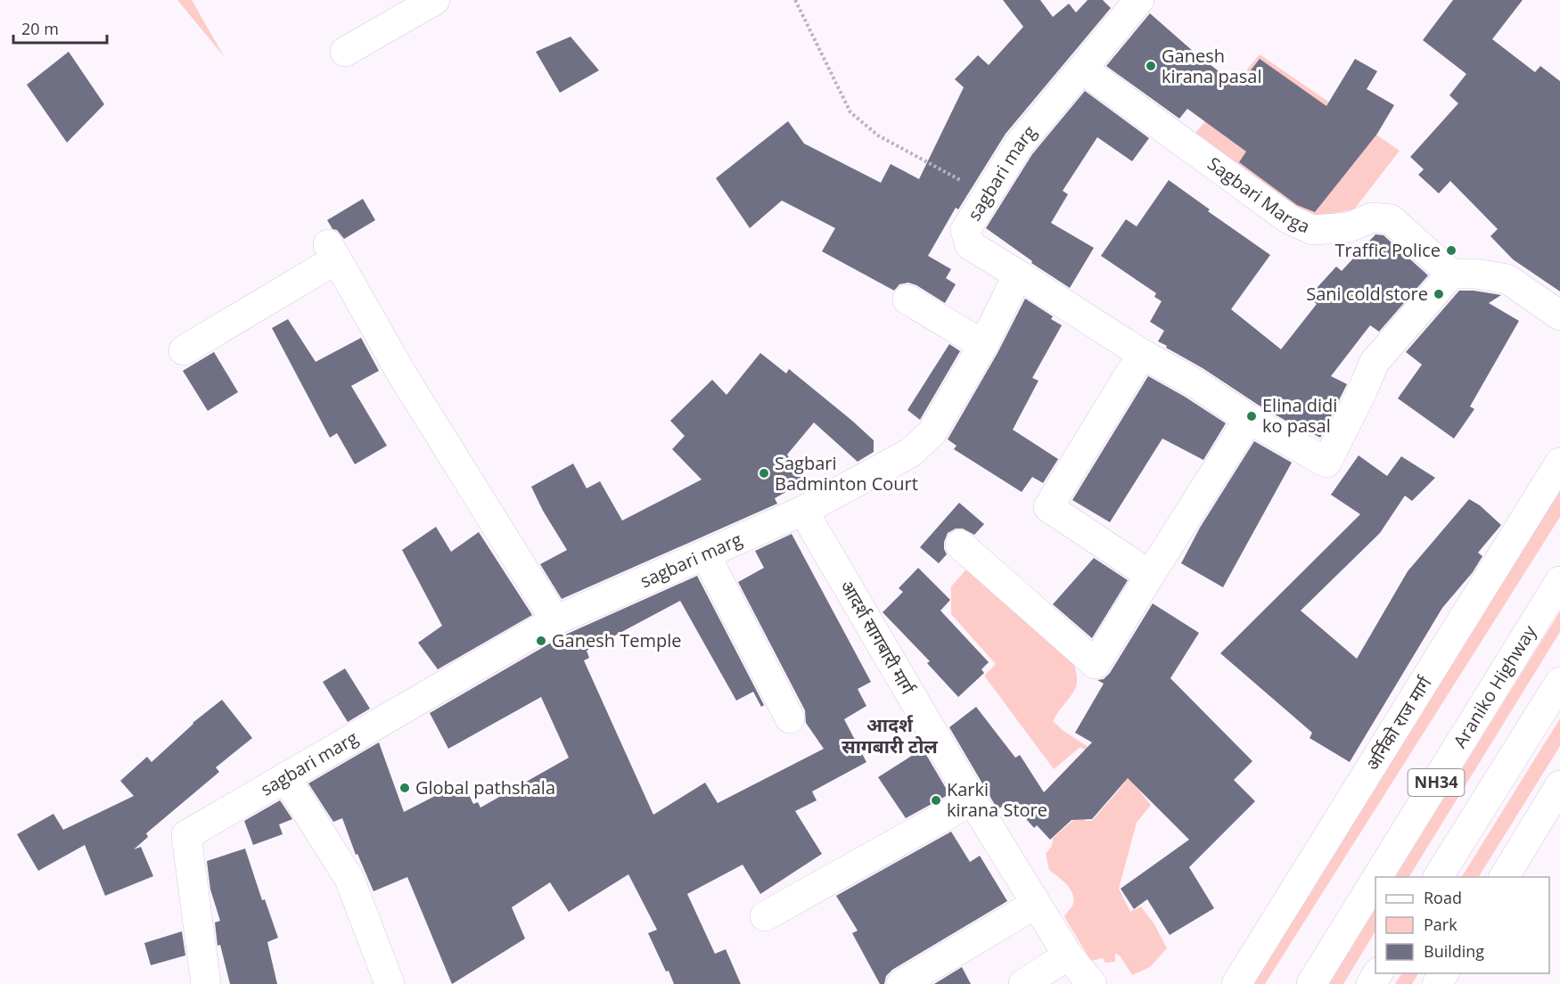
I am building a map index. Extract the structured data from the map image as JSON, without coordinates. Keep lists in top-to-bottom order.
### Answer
{
  "streets": {
    "main road": [
      "sagbari marg",
      "Sagbari Marga",
      "आदर्श सागबारी मार्ग",
      "Araniko Highway",
      "अर्निको राज मार्ग",
      "NH34"
    ]
  },
  "crossings": [
    ["sagbari marg", "Sagbari Marga"],
    ["sagbari marg", "आदर्श सागबारी मार्ग"]
  ],
  "districts": ["आदर्श सागबारी टोल"],
  "places": [
    "Ganesh kirana pasal",
    "Traffic Police",
    "Sani cold store",
    "Elina didi ko pasal",
    "Sagbari Badminton Court",
    "Ganesh Temple",
    "Global pathshala",
    "Karki kirana Store"
  ],
  "legend": ["Road", "Park", "Building"],
  "scale_bar": "20 m"
}
